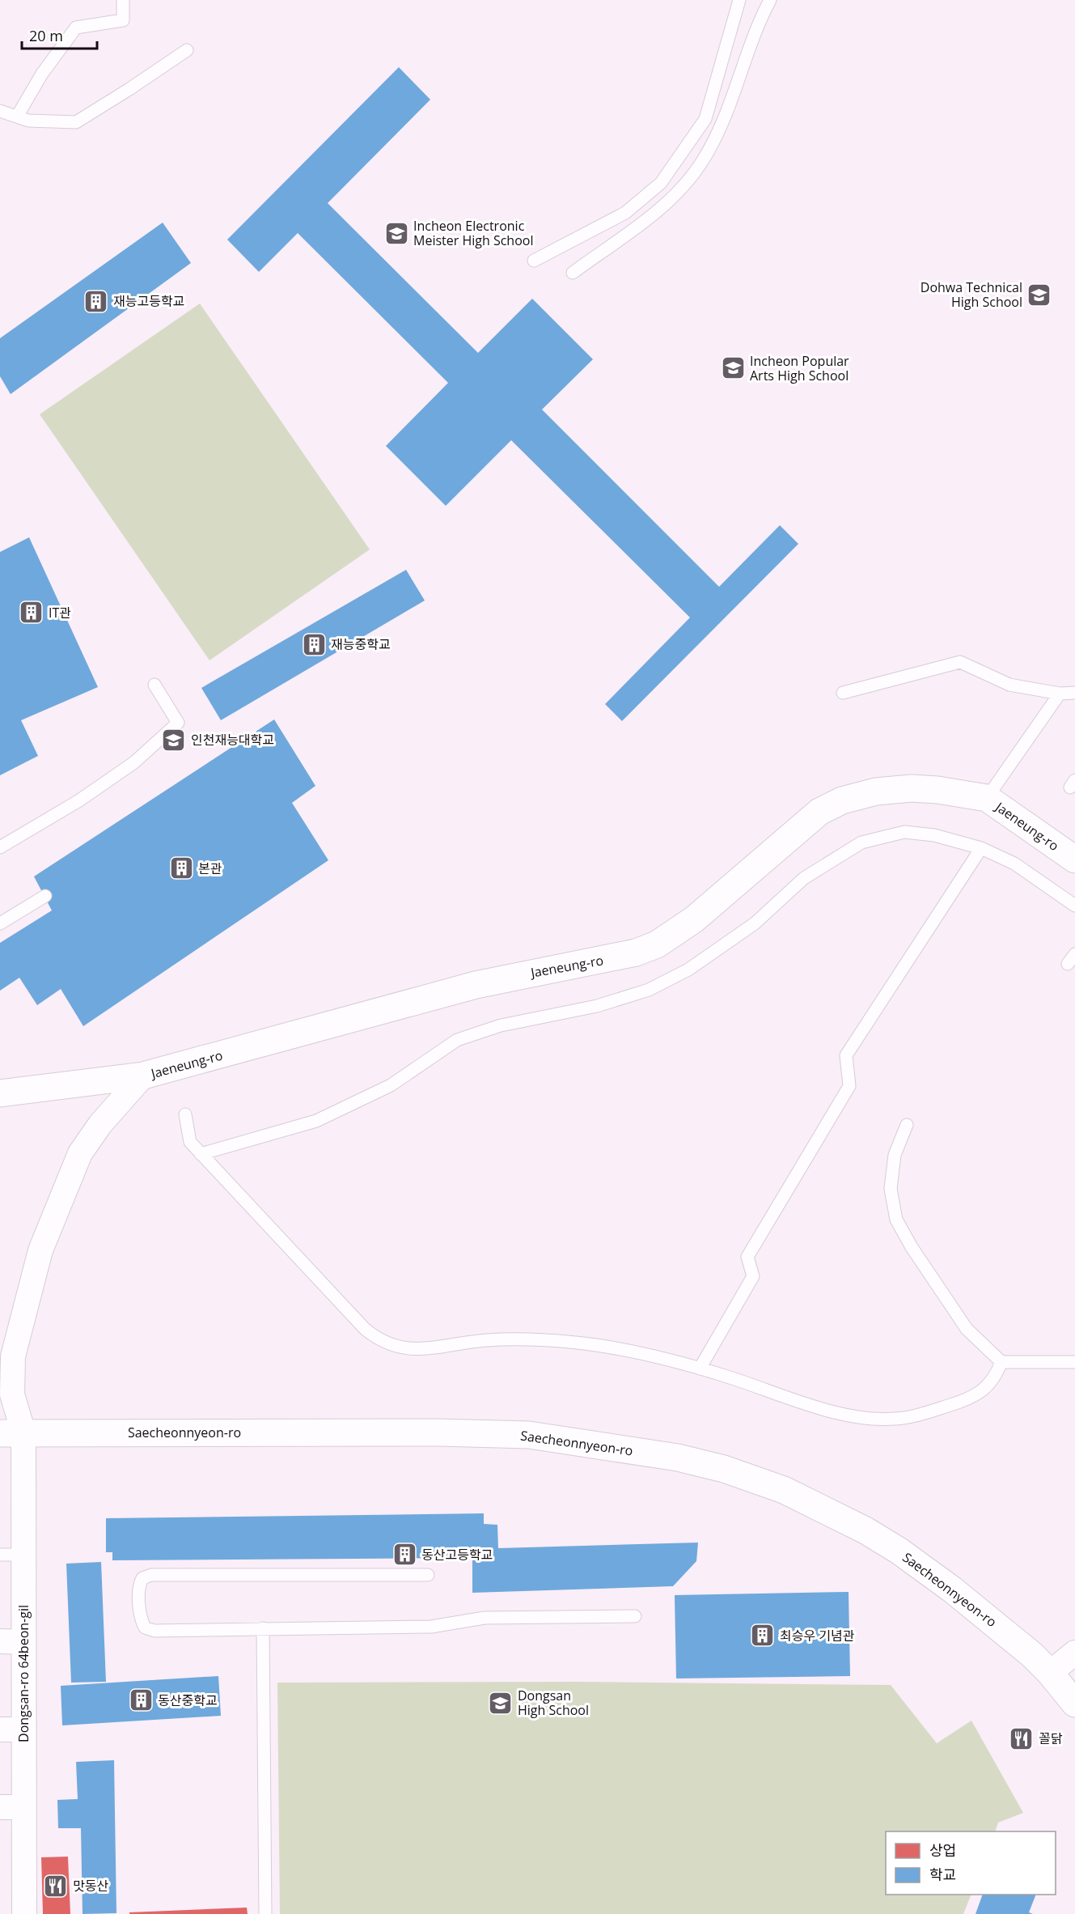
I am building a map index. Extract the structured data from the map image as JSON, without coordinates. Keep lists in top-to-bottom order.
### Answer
{
  "streets": {
    "street": ["Jaeneung-ro", "Saecheonnyeon-ro", "Dongsan-ro 64beon-gil"]
  },
  "crossings": [
    ["Jaeneung-ro", "Dongsan-ro 64beon-gil"],
    ["Saecheonnyeon-ro", "Dongsan-ro 64beon-gil"]
  ],
  "places": {
    "school or university": [
      "Incheon Electronic Meister High School",
      "Dohwa Technical High School",
      "Incheon Popular Arts High School",
      "인천재능대학교",
      "Dongsan High School"
    ],
    "building": [
      "재능고등학교",
      "IT관",
      "재능중학교",
      "본관",
      "동산고등학교",
      "최승우 기념관",
      "동산중학교"
    ],
    "restaurant": ["꼴닭", "맛동산"]
  },
  "legend": ["상업", "학교"],
  "scale_bar": "20 m"
}
